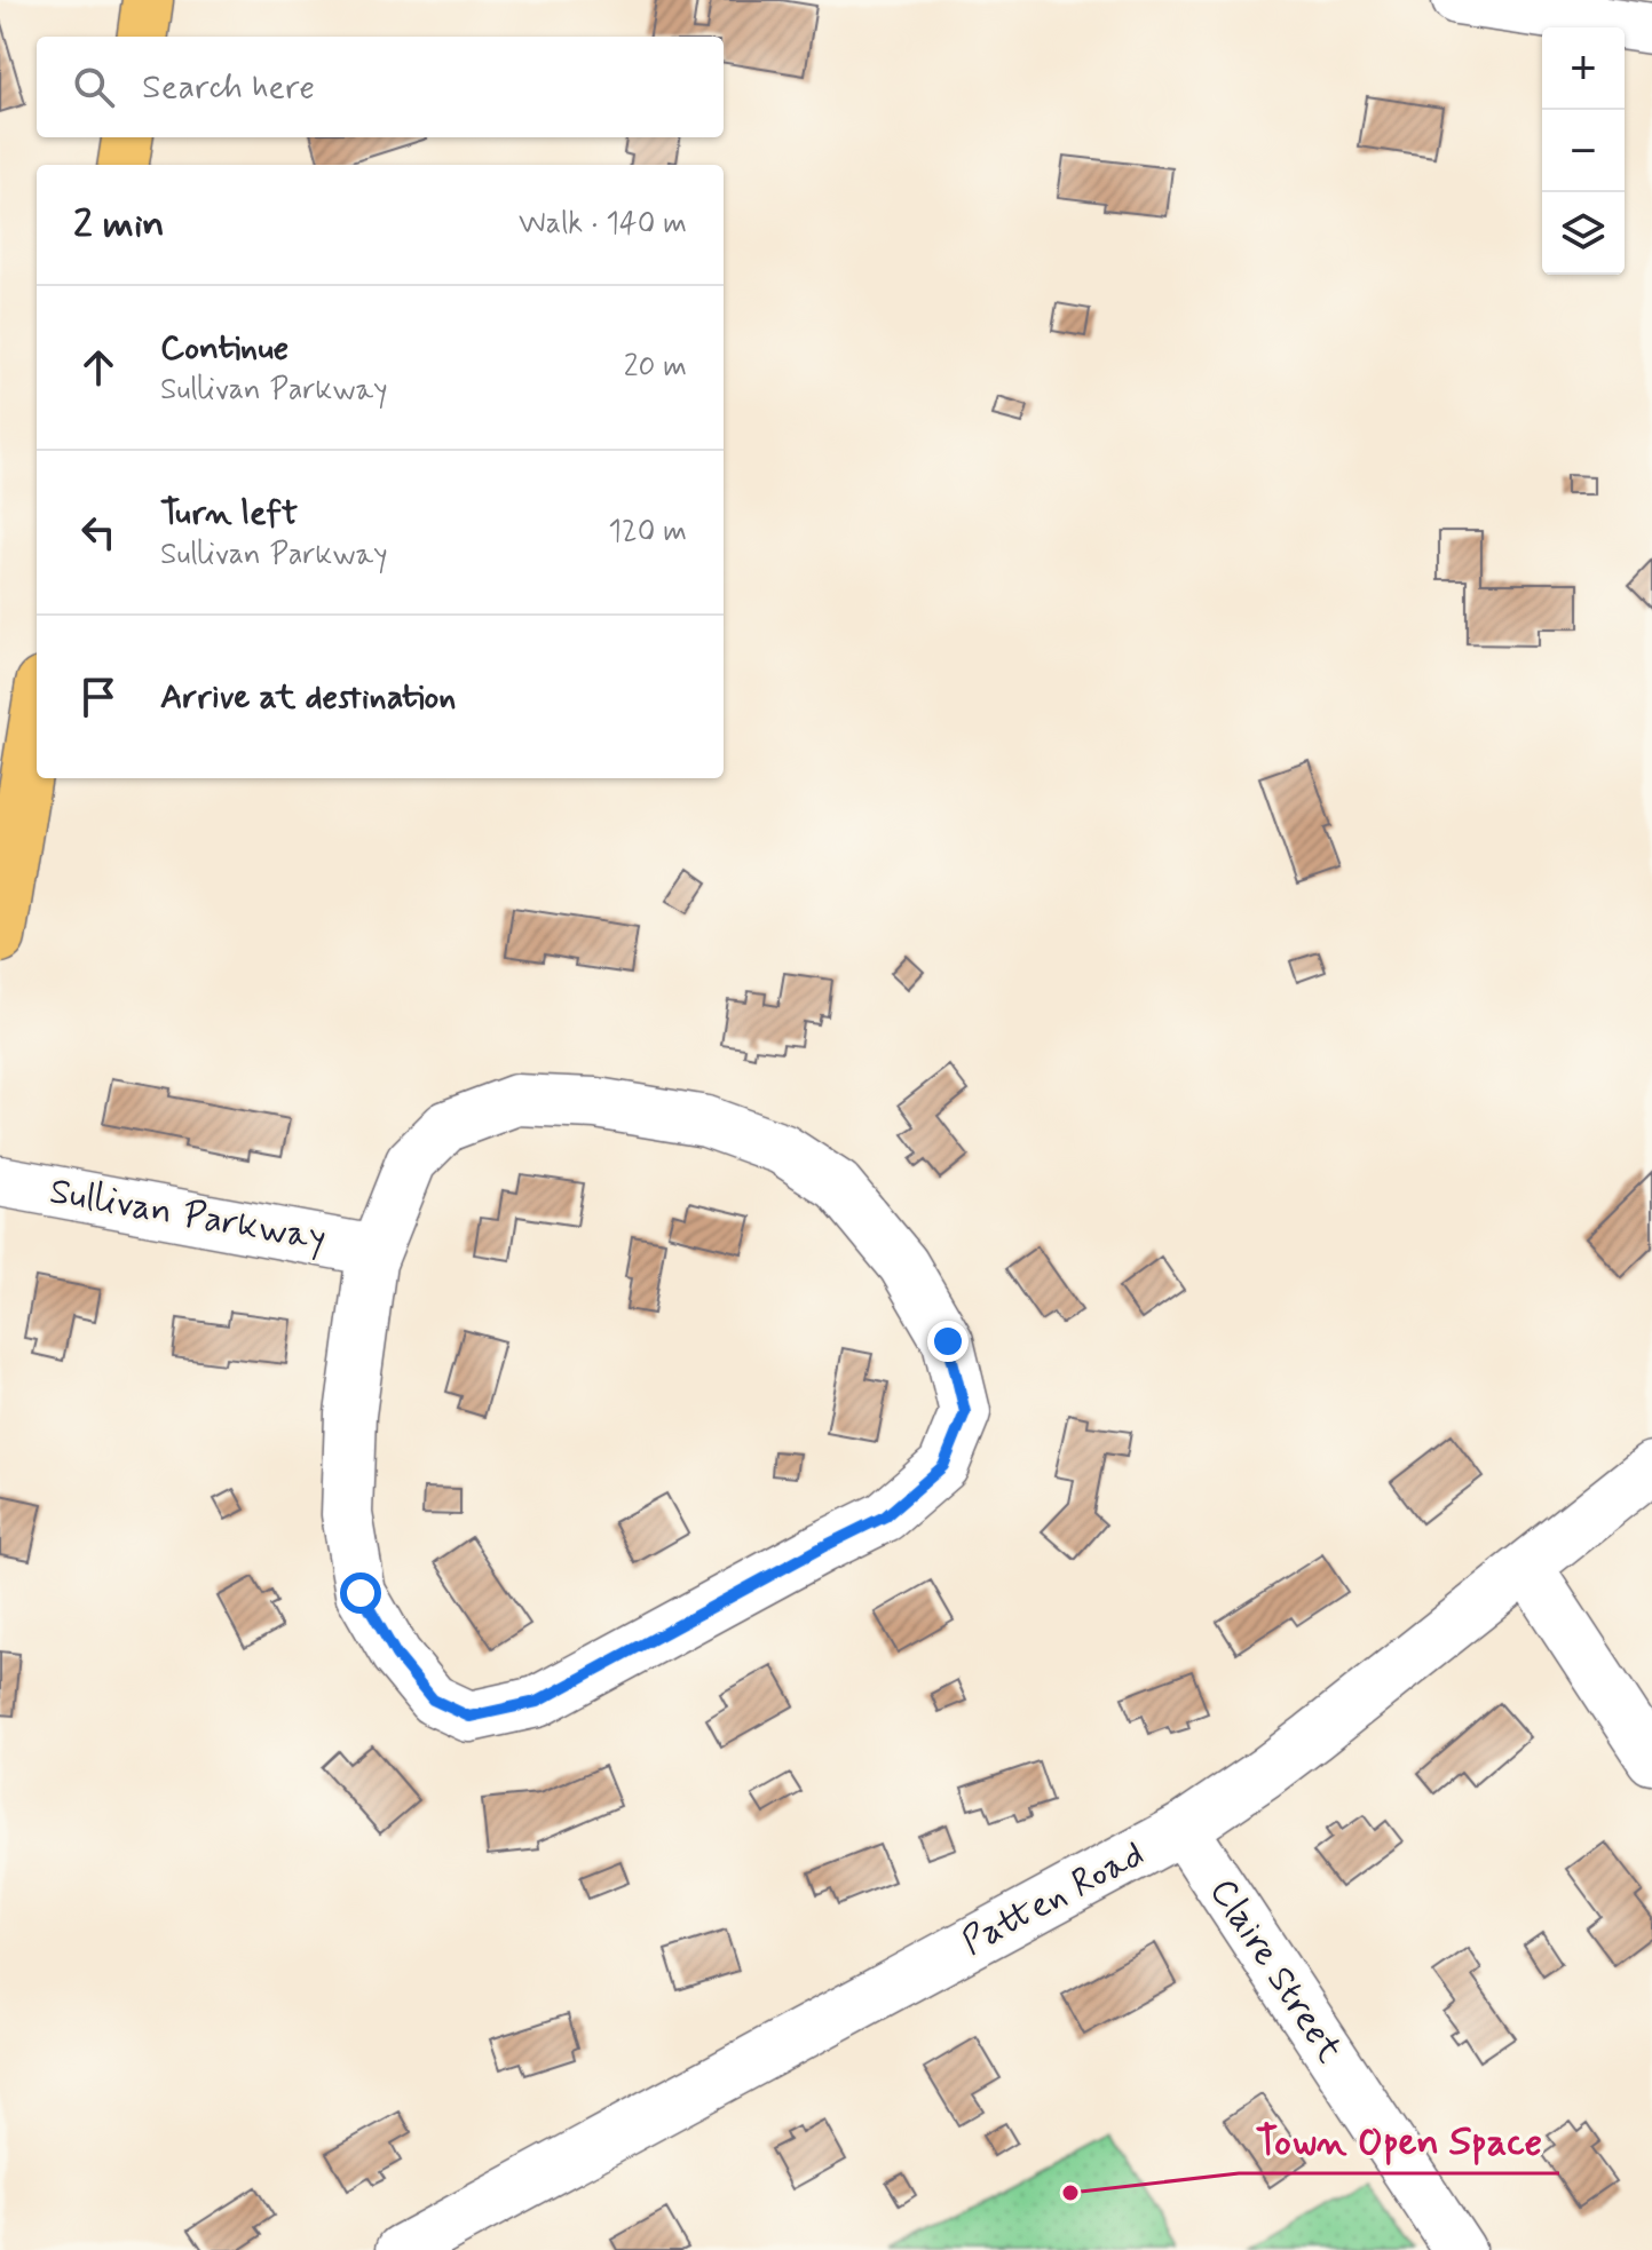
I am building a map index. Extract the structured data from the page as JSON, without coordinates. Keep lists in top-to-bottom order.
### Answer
{
  "streets": {
    "street": ["Sullivan Parkway", "Patten Road", "Claire Street"]
  },
  "crossings": [
    ["Patten Road", "Claire Street"]
  ],
  "places": ["Town Open Space"],
  "page": {
    "map_buttons": ["+", "−"],
    "search": "Search here",
    "heading": ["2 min", "Walk · 140 m"],
    "list": [
      ["Continue", "Sullivan Parkway", "20 m"],
      ["Turn left", "Sullivan Parkway", "120 m"],
      "Arrive at destination"
    ]
  }
}
